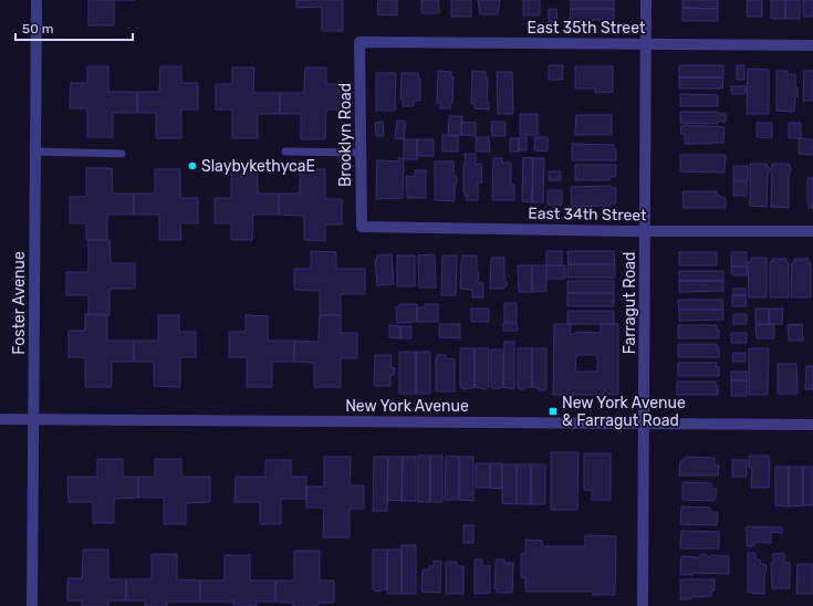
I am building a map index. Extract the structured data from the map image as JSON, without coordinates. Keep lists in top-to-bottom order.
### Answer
{
  "streets": {
    "street": [
      "East 35th Street",
      "Brooklyn Road",
      "East 34th Street",
      "Foster Avenue",
      "Farragut Road",
      "New York Avenue"
    ]
  },
  "crossings": [
    ["East 35th Street", "Brooklyn Road"],
    ["East 35th Street", "Farragut Road"],
    ["Brooklyn Road", "East 34th Street"],
    ["East 34th Street", "Farragut Road"],
    ["Foster Avenue", "New York Avenue"],
    ["Farragut Road", "New York Avenue"]
  ],
  "places": {
    "other": ["SlaybykethycaE"],
    "transit": ["New York Avenue & Farragut Road"]
  },
  "scale_bar": "50 m"
}
